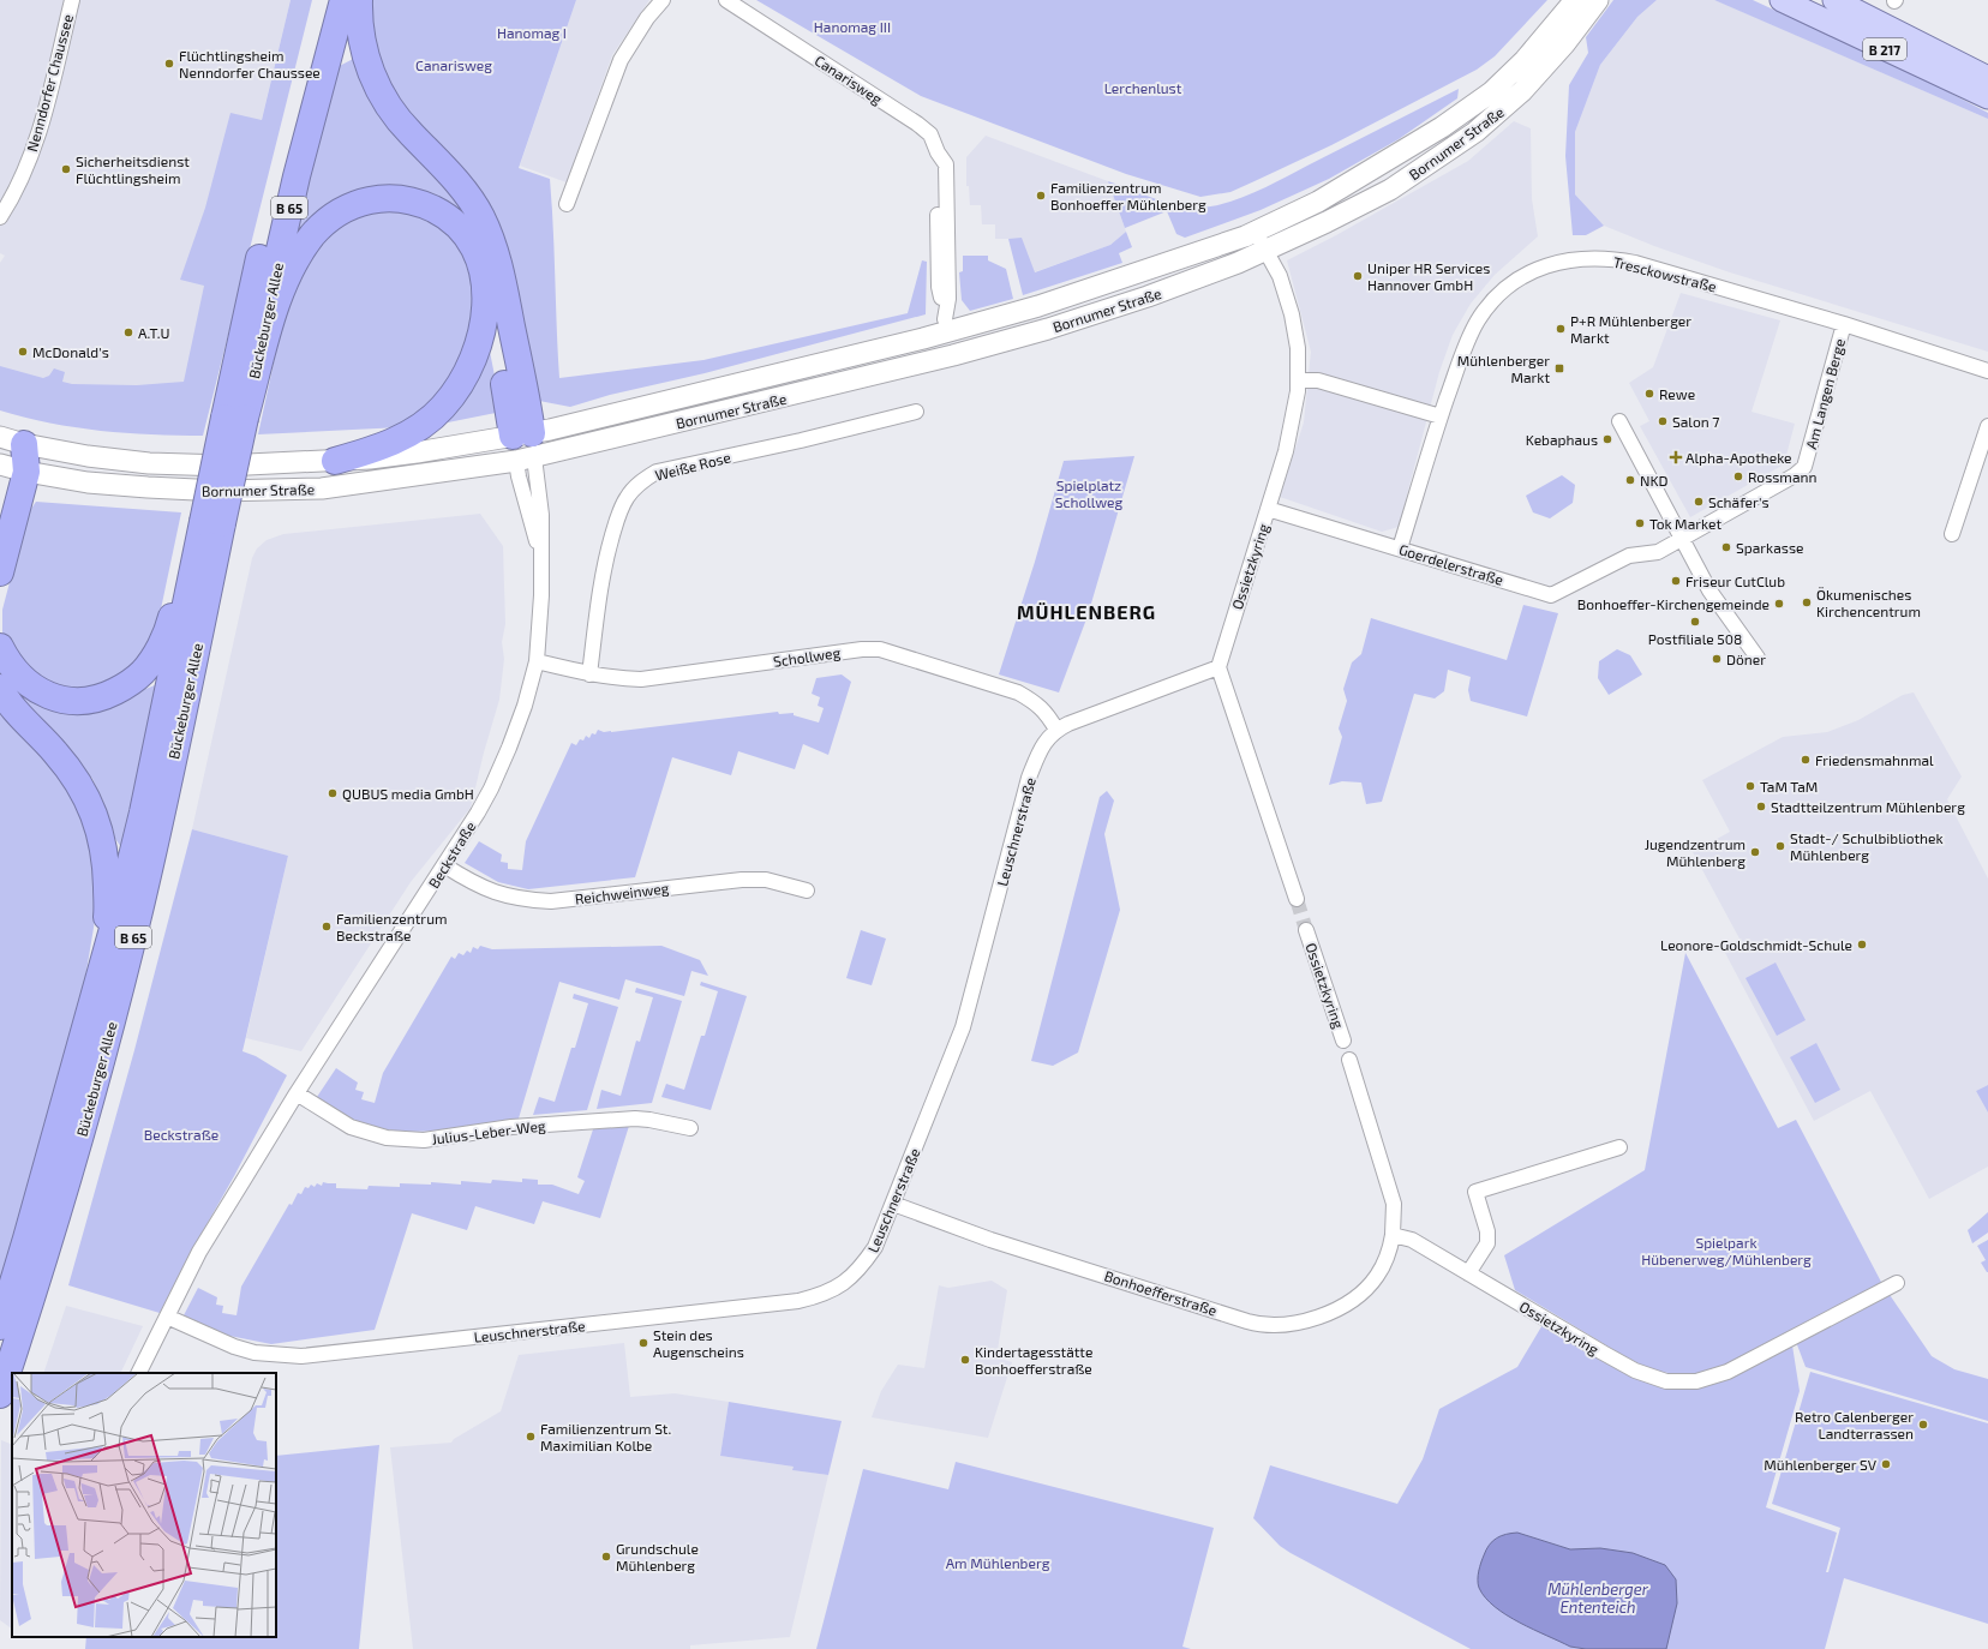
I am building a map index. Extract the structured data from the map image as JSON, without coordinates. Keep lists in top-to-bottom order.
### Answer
{
  "streets": {
    "highway": ["B 65", "Bückeburger Allee"],
    "main road": ["B 217", "Bornumer Straße"],
    "street": [
      "Canarisweg",
      "Nenndorfer Chaussee",
      "Tresckowstraße",
      "Am Langen Berge",
      "Weiße Rose",
      "Goerdelerstraße",
      "Ossietzkyring",
      "Schollweg",
      "Leuschnerstraße",
      "Beckstraße",
      "Reichweinweg",
      "Julius-Leber-Weg",
      "Bonhoefferstraße"
    ]
  },
  "crossings": [
    ["Canarisweg", "Bornumer Straße"],
    ["Bornumer Straße", "Ossietzkyring"],
    ["Bornumer Straße", "Beckstraße"],
    ["Tresckowstraße", "Am Langen Berge"],
    ["Tresckowstraße", "Goerdelerstraße"],
    ["Am Langen Berge", "Goerdelerstraße"],
    ["Weiße Rose", "Schollweg"],
    ["Goerdelerstraße", "Ossietzkyring"],
    ["Ossietzkyring", "Leuschnerstraße"],
    ["Ossietzkyring", "Bonhoefferstraße"],
    ["Schollweg", "Leuschnerstraße"],
    ["Schollweg", "Beckstraße"],
    ["Leuschnerstraße", "Beckstraße"],
    ["Leuschnerstraße", "Bonhoefferstraße"],
    ["Beckstraße", "Reichweinweg"],
    ["Beckstraße", "Julius-Leber-Weg"]
  ],
  "districts": ["MÜHLENBERG"],
  "water": ["Mühlenberger Ententeich"],
  "parks": [
    "Hanomag III",
    "Hanomag I",
    "Canarisweg",
    "Lerchenlust",
    "Spielplatz Schollweg",
    "Beckstraße",
    "Spielpark Hübenerweg/Mühlenberg",
    "Am Mühlenberg"
  ],
  "places": {
    "other": [
      "Flüchtlingsheim Nenndorfer Chaussee",
      "Sicherheitsdienst Flüchtlingsheim",
      "Familienzentrum Bonhoeffer Mühlenberg",
      "Uniper HR Services Hannover GmbH",
      "P+R Mühlenberger Markt",
      "A.T.U",
      "McDonald's",
      "Rewe",
      "Salon 7",
      "Kebaphaus",
      "Rossmann",
      "NKD",
      "Schäfer's",
      "Tok Market",
      "Sparkasse",
      "Friseur CutClub",
      "Ökumenisches Kirchencentrum",
      "Bonhoeffer-Kirchengemeinde",
      "Postfiliale 508",
      "Döner",
      "Friedensmahnmal",
      "TaM TaM",
      "QUBUS media GmbH",
      "Stadtteilzentrum Mühlenberg",
      "Stadt-/ Schulbibliothek Mühlenberg",
      "Jugendzentrum Mühlenberg",
      "Familienzentrum Beckstraße",
      "Leonore-Goldschmidt-Schule",
      "Stein des Augenscheins",
      "Kindertagesstätte Bonhoefferstraße",
      "Retro Calenberger Landterrassen",
      "Familienzentrum St. Maximilian Kolbe",
      "Mühlenberger SV",
      "Grundschule Mühlenberg"
    ],
    "transit": ["Mühlenberger Markt"],
    "health": ["Alpha-Apotheke"]
  }
}
